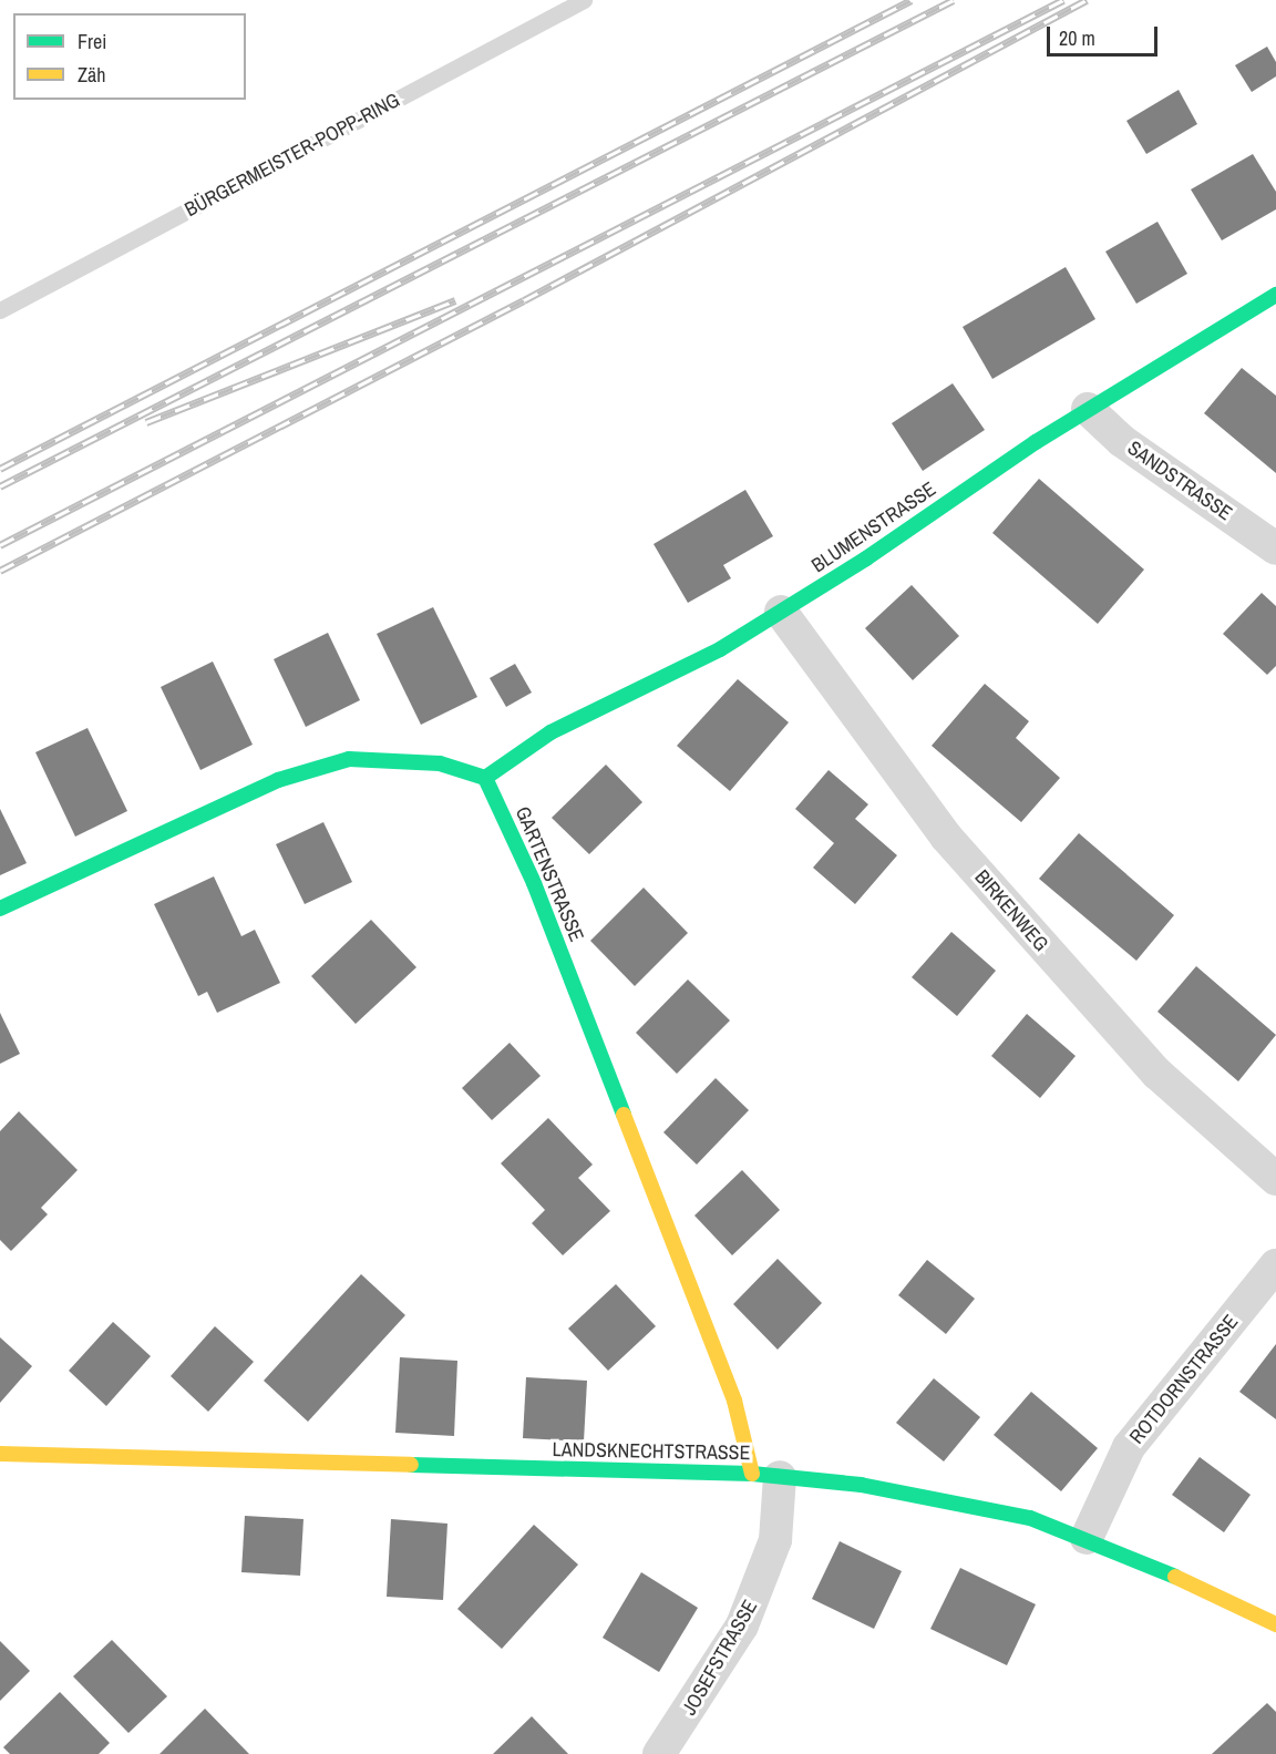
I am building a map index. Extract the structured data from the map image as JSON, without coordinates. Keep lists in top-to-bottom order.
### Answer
{
  "streets": {
    "street": [
      "SANDSTRASSE",
      "BLUMENSTRASSE",
      "GARTENSTRASSE",
      "BIRKENWEG",
      "ROTDORNSTRASSE",
      "LANDSKNECHTSTRASSE",
      "JOSEFSTRASSE"
    ],
    "lane": ["BÜRGERMEISTER-POPP-RING"]
  },
  "crossings": [
    ["SANDSTRASSE", "BLUMENSTRASSE"],
    ["BLUMENSTRASSE", "GARTENSTRASSE"],
    ["BLUMENSTRASSE", "BIRKENWEG"],
    ["GARTENSTRASSE", "LANDSKNECHTSTRASSE"],
    ["GARTENSTRASSE", "JOSEFSTRASSE"],
    ["ROTDORNSTRASSE", "LANDSKNECHTSTRASSE"],
    ["LANDSKNECHTSTRASSE", "JOSEFSTRASSE"]
  ],
  "legend": ["Frei", "Zäh"],
  "scale_bar": "20 m"
}
